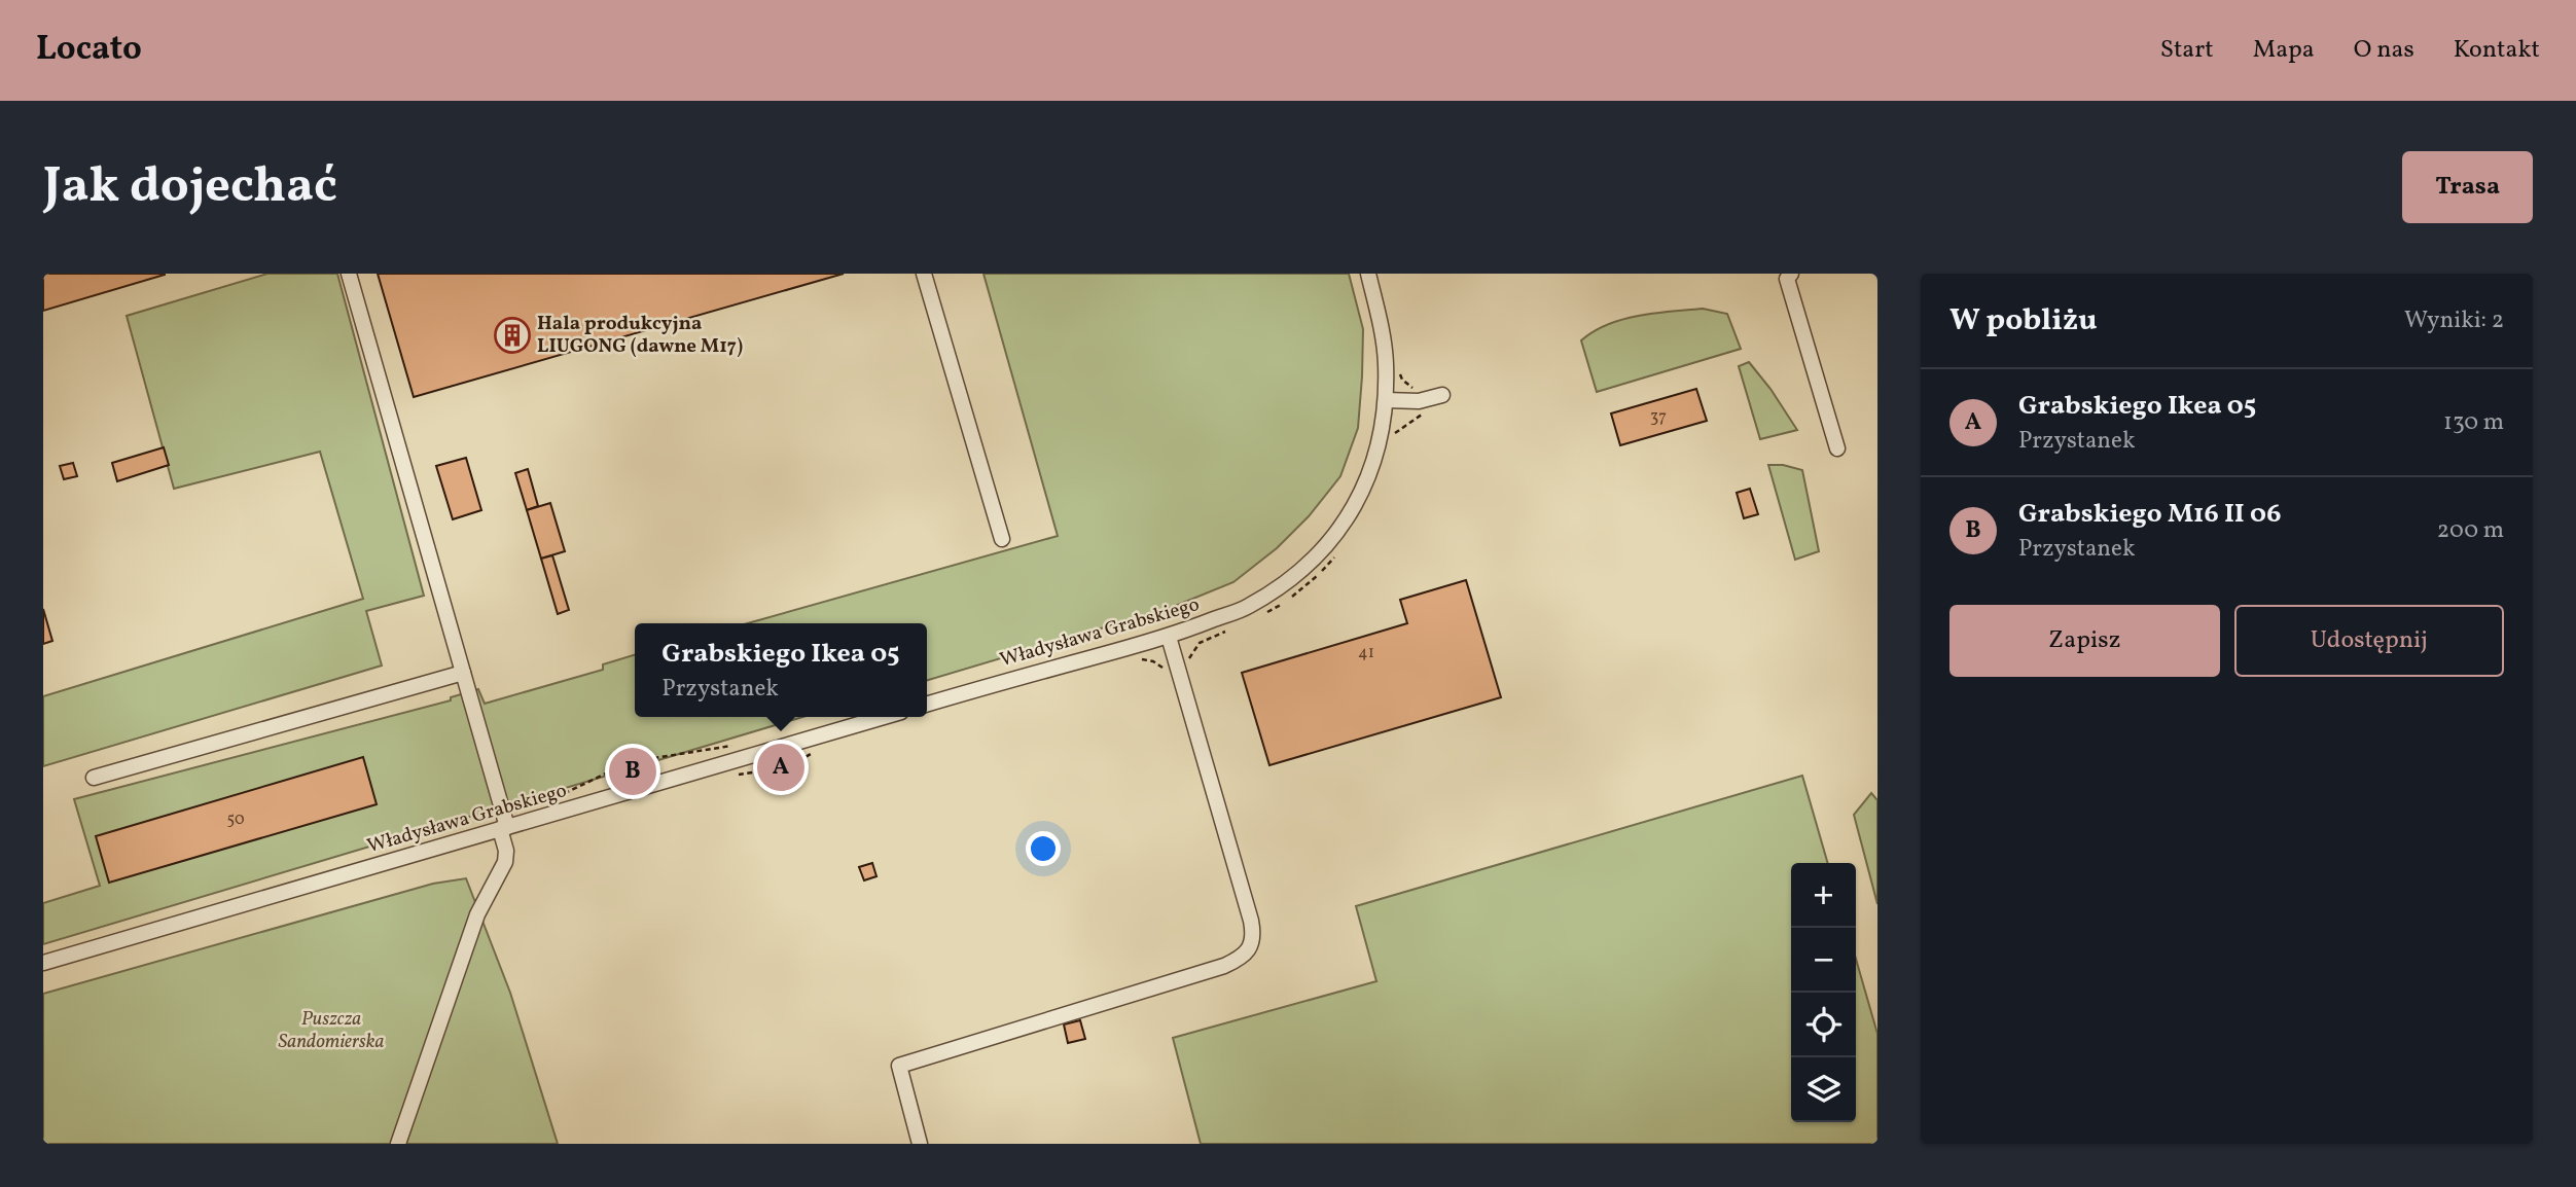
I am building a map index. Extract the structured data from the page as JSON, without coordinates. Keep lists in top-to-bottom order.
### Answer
{
  "streets": {
    "street": ["Władysława Grabskiego"]
  },
  "parks": ["Puszcza Sandomierska"],
  "places": {
    "building": ["Hala produkcyjna LIUGONG (dawne M17)"]
  },
  "house_numbers": ["37", "41", "50"],
  "page": {
    "header": "Locato",
    "nav": [
      "Start",
      "Mapa",
      "O nas",
      "Kontakt"
    ],
    "buttons": [
      "Trasa",
      ["Zapisz", "Udostępnij"]
    ],
    "title": "Jak dojechać",
    "heading": ["W pobliżu", "Wyniki: 2"],
    "list": [
      {
        "mark": "A",
        "name": "Grabskiego Ikea 05",
        "note": "Przystanek",
        "value": "130 m"
      },
      {
        "mark": "B",
        "name": "Grabskiego M16 II 06",
        "note": "Przystanek",
        "value": "200 m"
      }
    ],
    "popup": ["Grabskiego Ikea 05", "Przystanek"],
    "pins": ["A", "B"],
    "map_buttons": ["+", "−"]
  }
}
